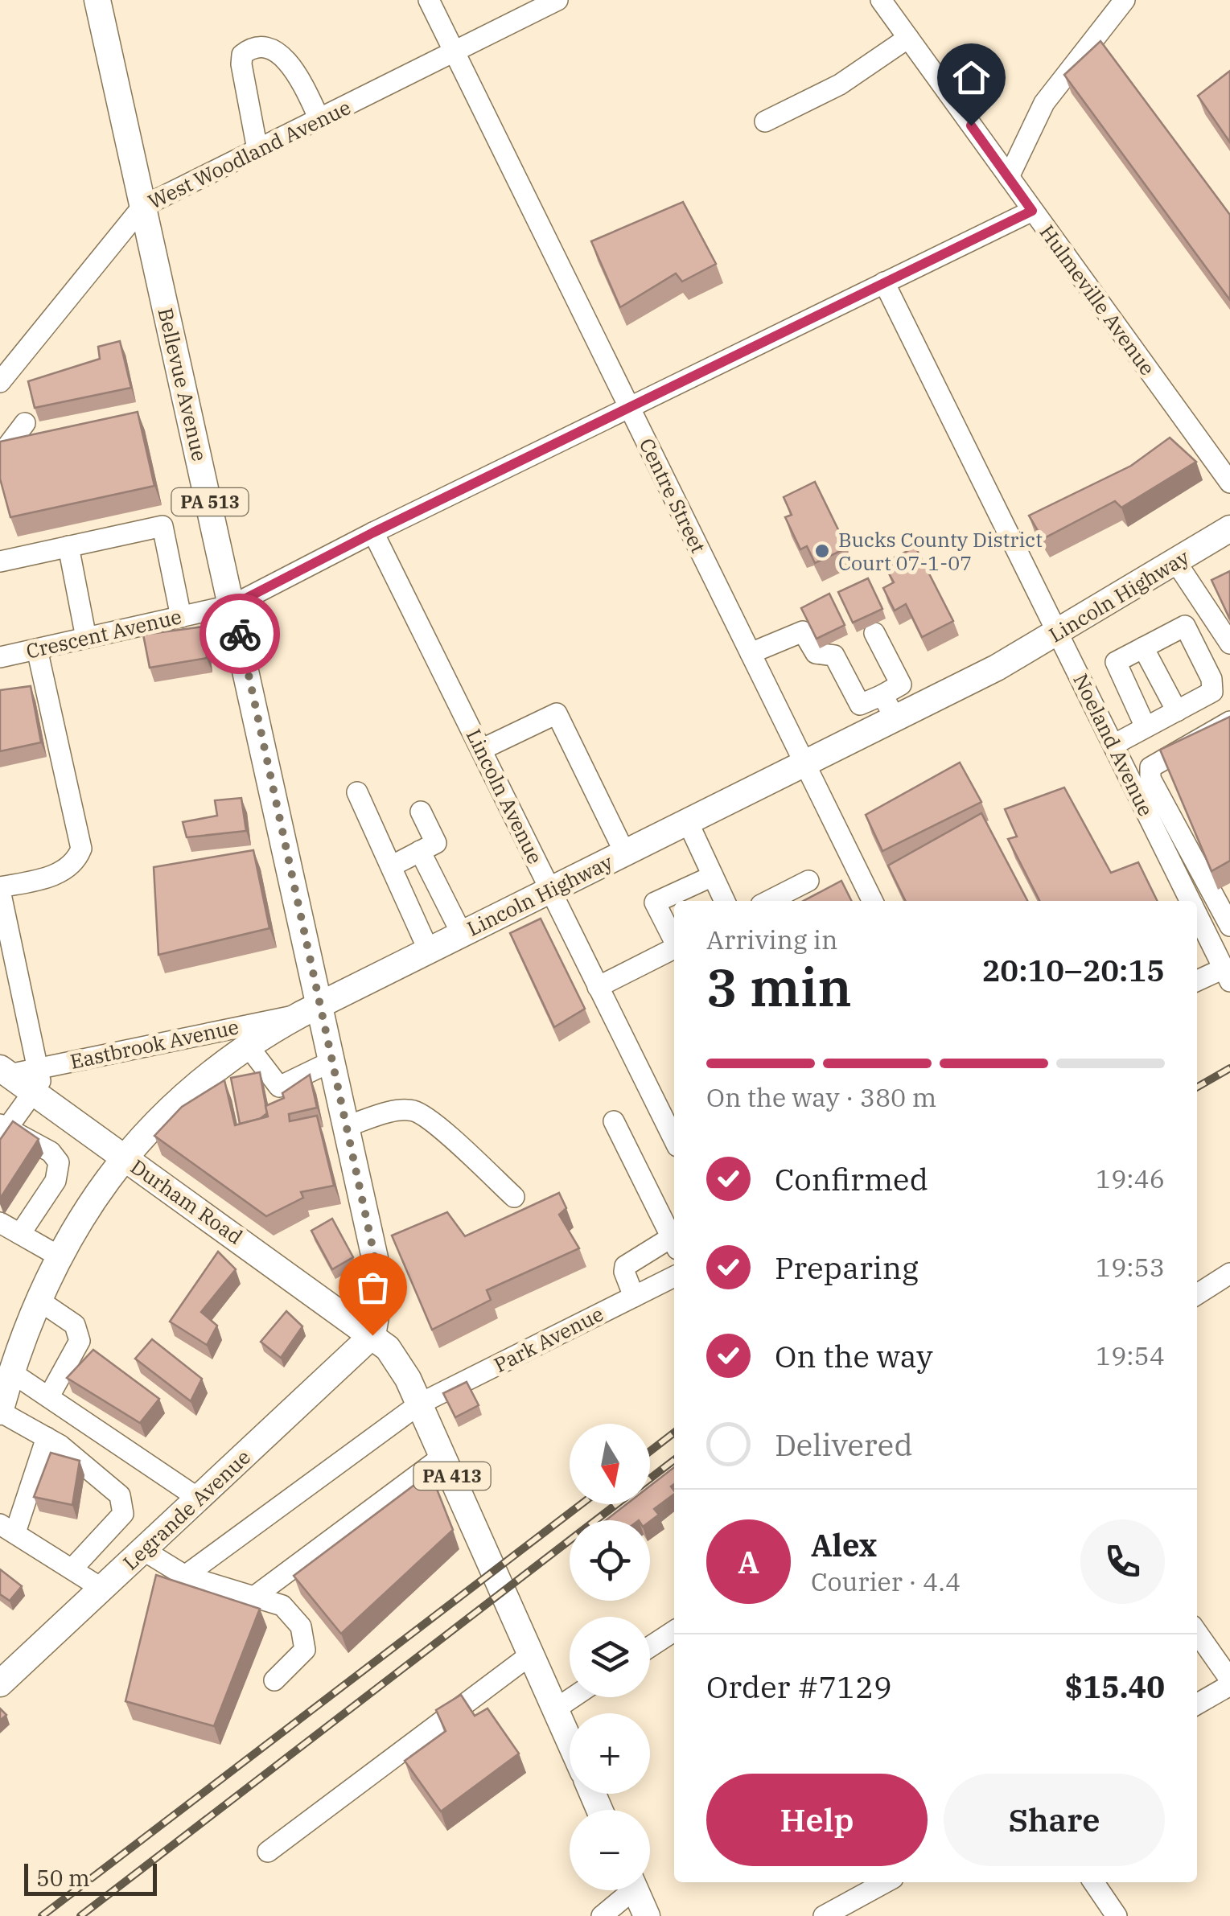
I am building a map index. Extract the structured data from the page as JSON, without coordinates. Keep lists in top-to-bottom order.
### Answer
{
  "streets": {
    "main road": [
      "Bellevue Avenue",
      "PA 513",
      "Lincoln Highway",
      "Durham Road",
      "PA 413",
      "Legrande Avenue"
    ],
    "street": [
      "West Woodland Avenue",
      "Hulmeville Avenue",
      "Centre Street",
      "Crescent Avenue",
      "Noeland Avenue",
      "Lincoln Avenue",
      "Eastbrook Avenue",
      "Park Avenue"
    ]
  },
  "crossings": [
    ["West Woodland Avenue", "Bellevue Avenue"],
    ["West Woodland Avenue", "Centre Street"],
    ["Hulmeville Avenue", "Crescent Avenue"],
    ["Bellevue Avenue", "Lincoln Highway"],
    ["Bellevue Avenue", "Crescent Avenue"],
    ["Bellevue Avenue", "Eastbrook Avenue"],
    ["Bellevue Avenue", "Durham Road"],
    ["Bellevue Avenue", "PA 413"],
    ["Bellevue Avenue", "Legrande Avenue"],
    ["Centre Street", "Lincoln Highway"],
    ["Centre Street", "Crescent Avenue"],
    ["Lincoln Highway", "Noeland Avenue"],
    ["Lincoln Highway", "Lincoln Avenue"],
    ["Lincoln Highway", "Eastbrook Avenue"],
    ["Lincoln Highway", "Durham Road"],
    ["Crescent Avenue", "Noeland Avenue"],
    ["Crescent Avenue", "Lincoln Avenue"],
    ["Eastbrook Avenue", "Durham Road"],
    ["Durham Road", "PA 413"],
    ["Durham Road", "Legrande Avenue"],
    ["Park Avenue", "PA 413"],
    ["PA 413", "Legrande Avenue"]
  ],
  "places": ["Bucks County District Court 07-1-07"],
  "scale_bar": "50 m",
  "north": "bottom",
  "page": {
    "heading": ["3 min", "Arriving in", "20:10–20:15"],
    "panel": [
      "Alex",
      "Courier · 4.4",
      "Order #7129",
      "$15.40"
    ],
    "bar": "On the way · 380 m",
    "list": [
      ["Confirmed", "19:46"],
      ["Preparing", "19:53"],
      ["On the way", "19:54"],
      "Delivered"
    ],
    "map_buttons": ["+", "−"],
    "round": "A",
    "buttons": ["Help", "Share"],
    "scale": "50 m"
  }
}
